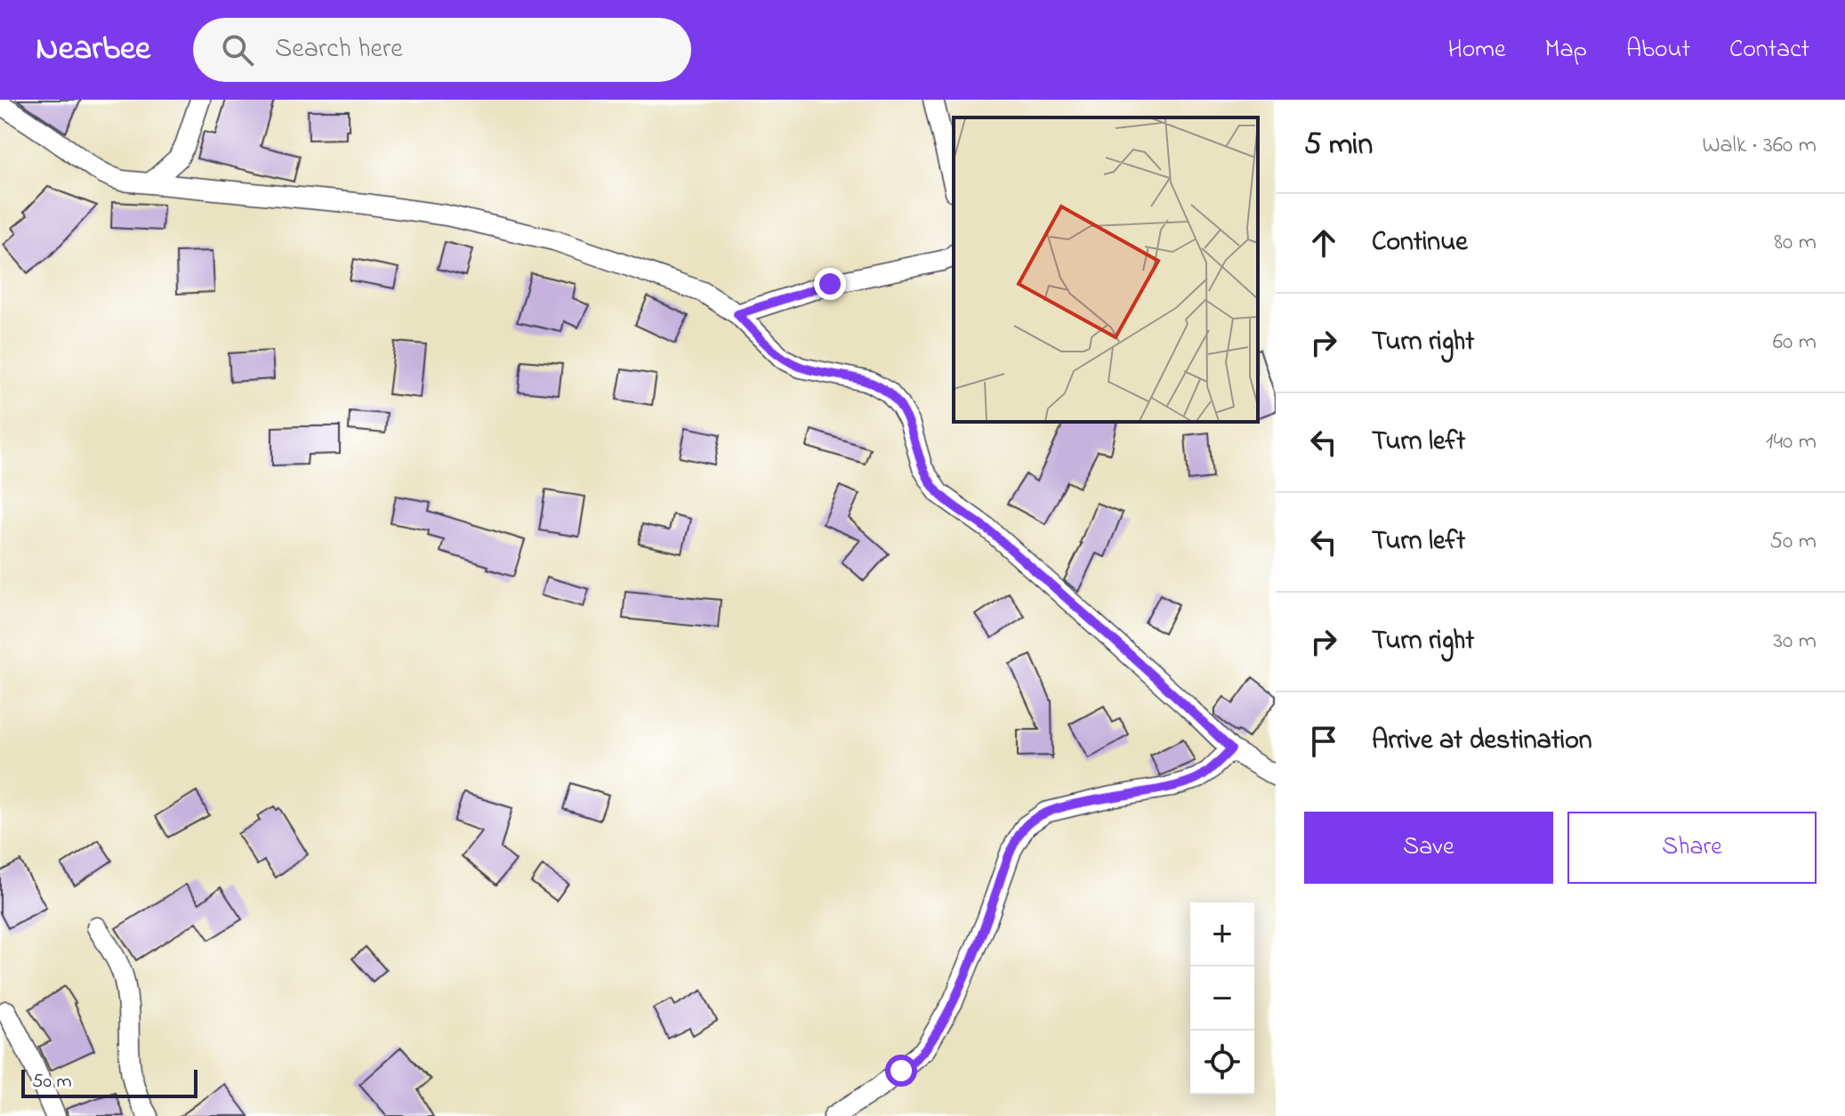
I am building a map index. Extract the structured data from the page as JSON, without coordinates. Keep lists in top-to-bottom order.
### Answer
{
  "scale_bar": "50 m",
  "page": {
    "header": "Nearbee",
    "search": "Search here",
    "nav": [
      "Home",
      "Map",
      "About",
      "Contact"
    ],
    "heading": ["5 min", "Walk · 360 m"],
    "list": [
      ["Continue", "80 m"],
      ["Turn right", "60 m"],
      ["Turn left", "140 m"],
      ["Turn left", "50 m"],
      ["Turn right", "30 m"],
      "Arrive at destination"
    ],
    "buttons": ["Save", "Share"],
    "map_buttons": ["+", "−"],
    "scale": "50 m"
  }
}
